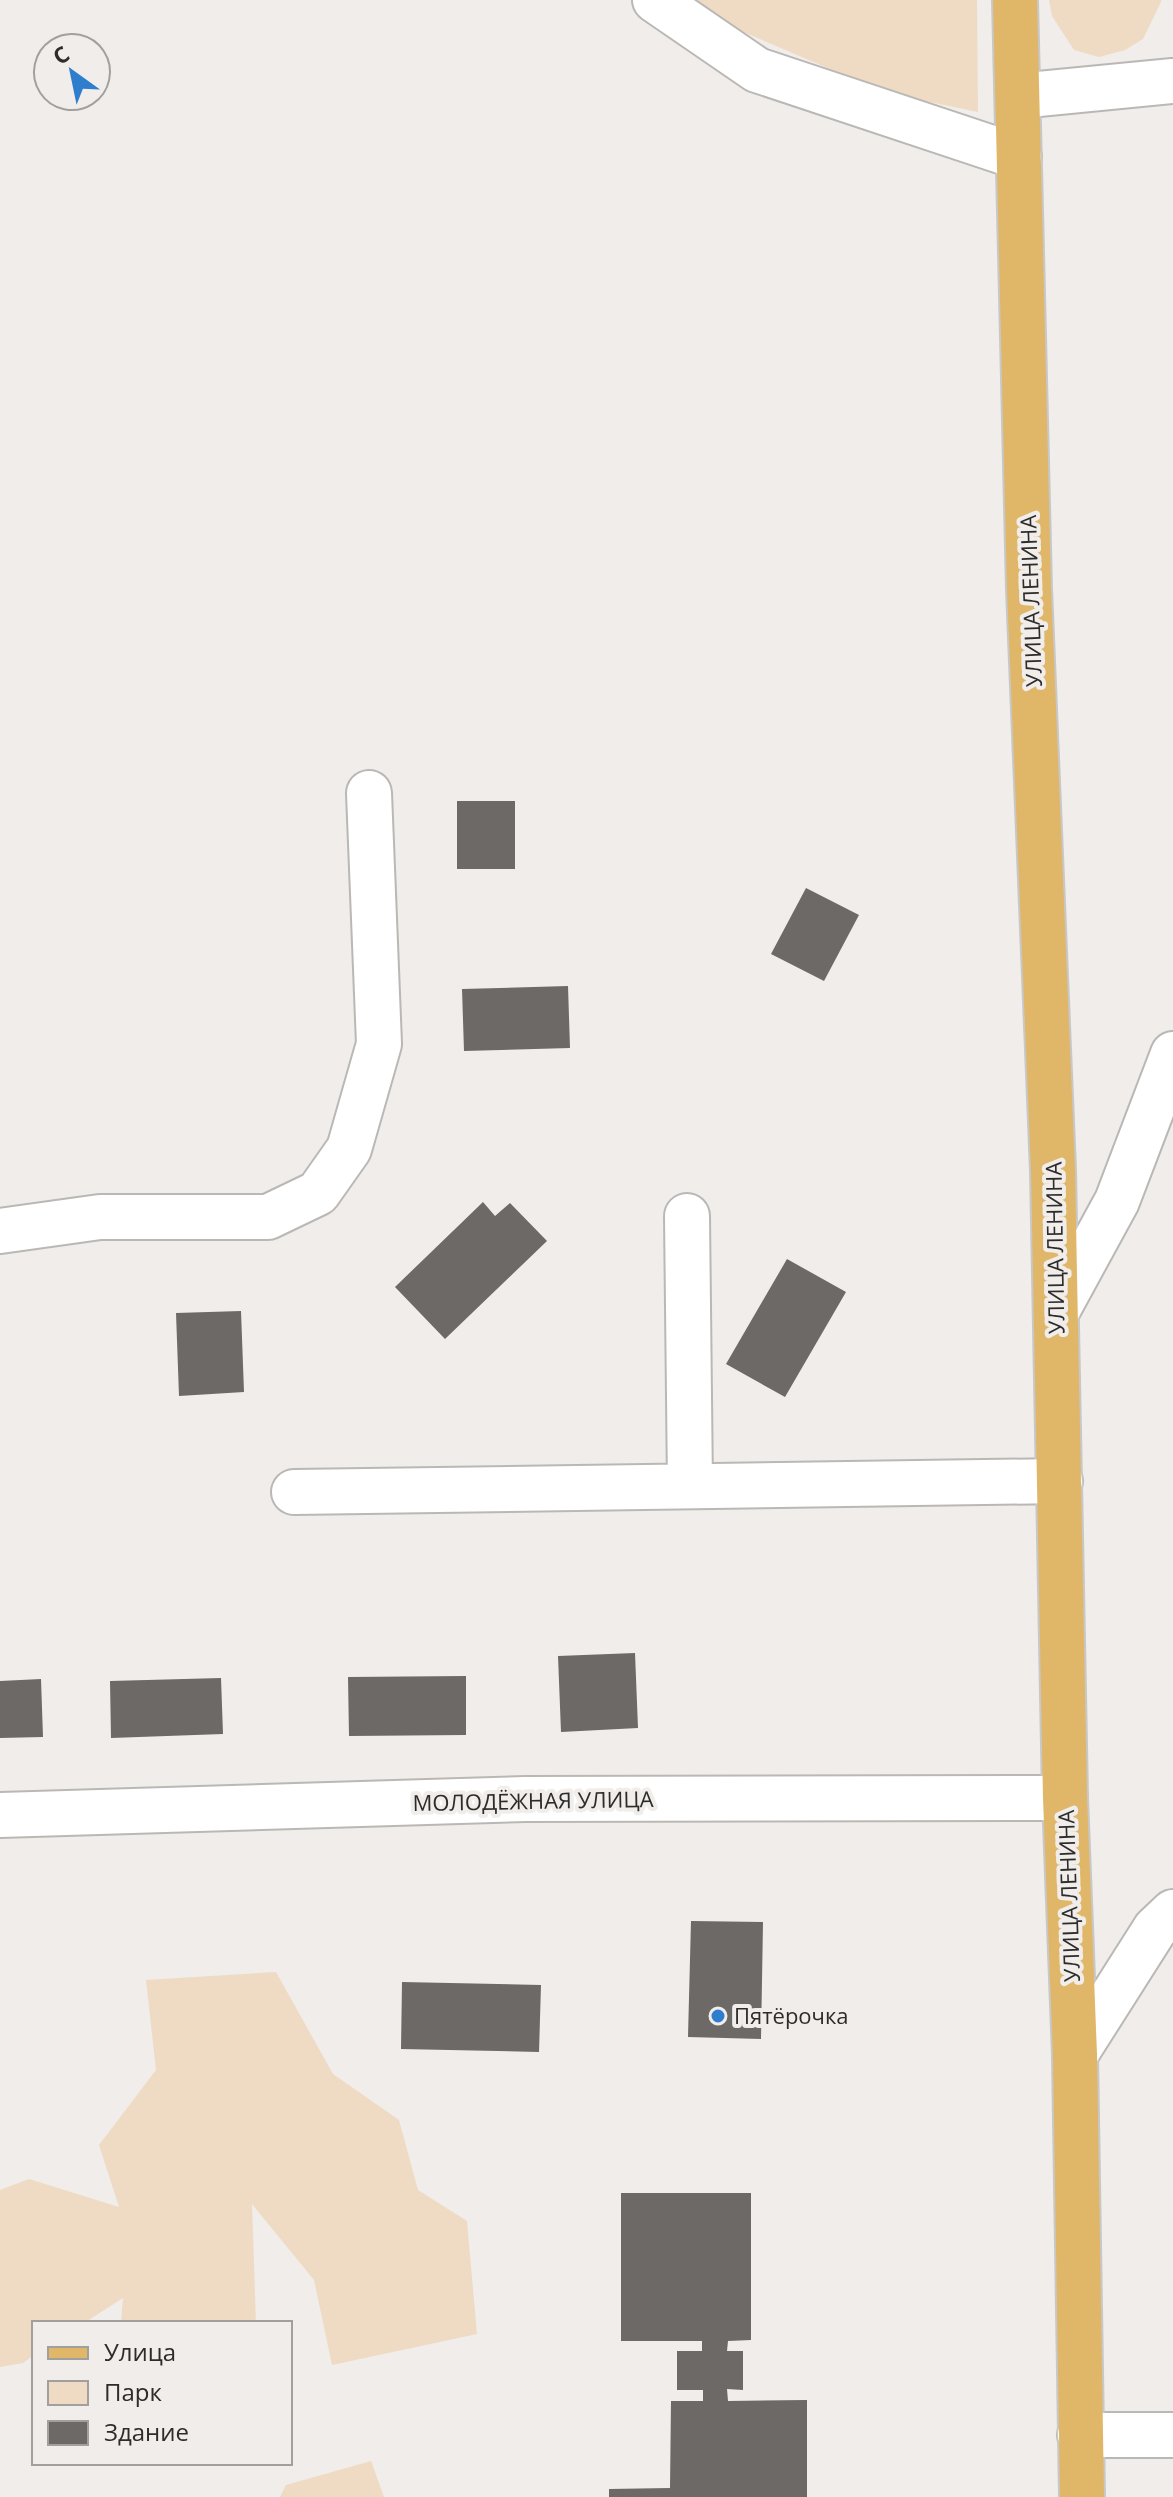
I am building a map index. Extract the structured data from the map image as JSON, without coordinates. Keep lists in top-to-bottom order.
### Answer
{
  "streets": {
    "main road": ["УЛИЦА ЛЕНИНА"],
    "street": ["МОЛОДЁЖНАЯ УЛИЦА"]
  },
  "crossings": [
    ["УЛИЦА ЛЕНИНА", "МОЛОДЁЖНАЯ УЛИЦА"]
  ],
  "places": ["Пятёрочка"],
  "legend": ["Улица", "Парк", "Здание"],
  "north": "top left"
}
